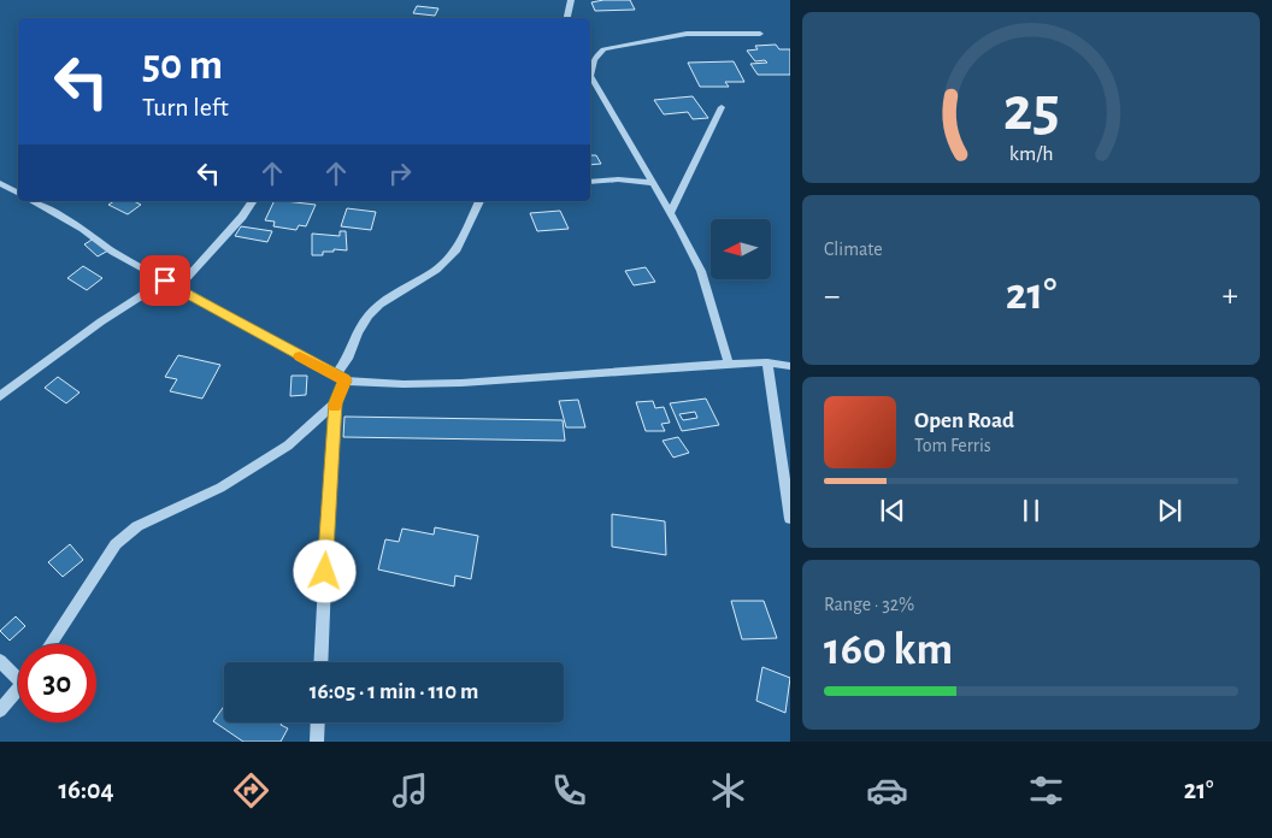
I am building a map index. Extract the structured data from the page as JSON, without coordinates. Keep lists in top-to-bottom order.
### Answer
{
  "north": "left",
  "page": {
    "turn": ["50 m", "Turn left"],
    "tile": [
      "Climate",
      ["Range · 32%", "160 km"]
    ],
    "heat": ["−", "21°", "+"],
    "song": ["Open Road", "Tom Ferris"],
    "limit": "30",
    "trip": "16:05 · 1 min · 110 m",
    "tabs": ["16:04", "21°"],
    "gauge": ["25", "km/h"]
  }
}
